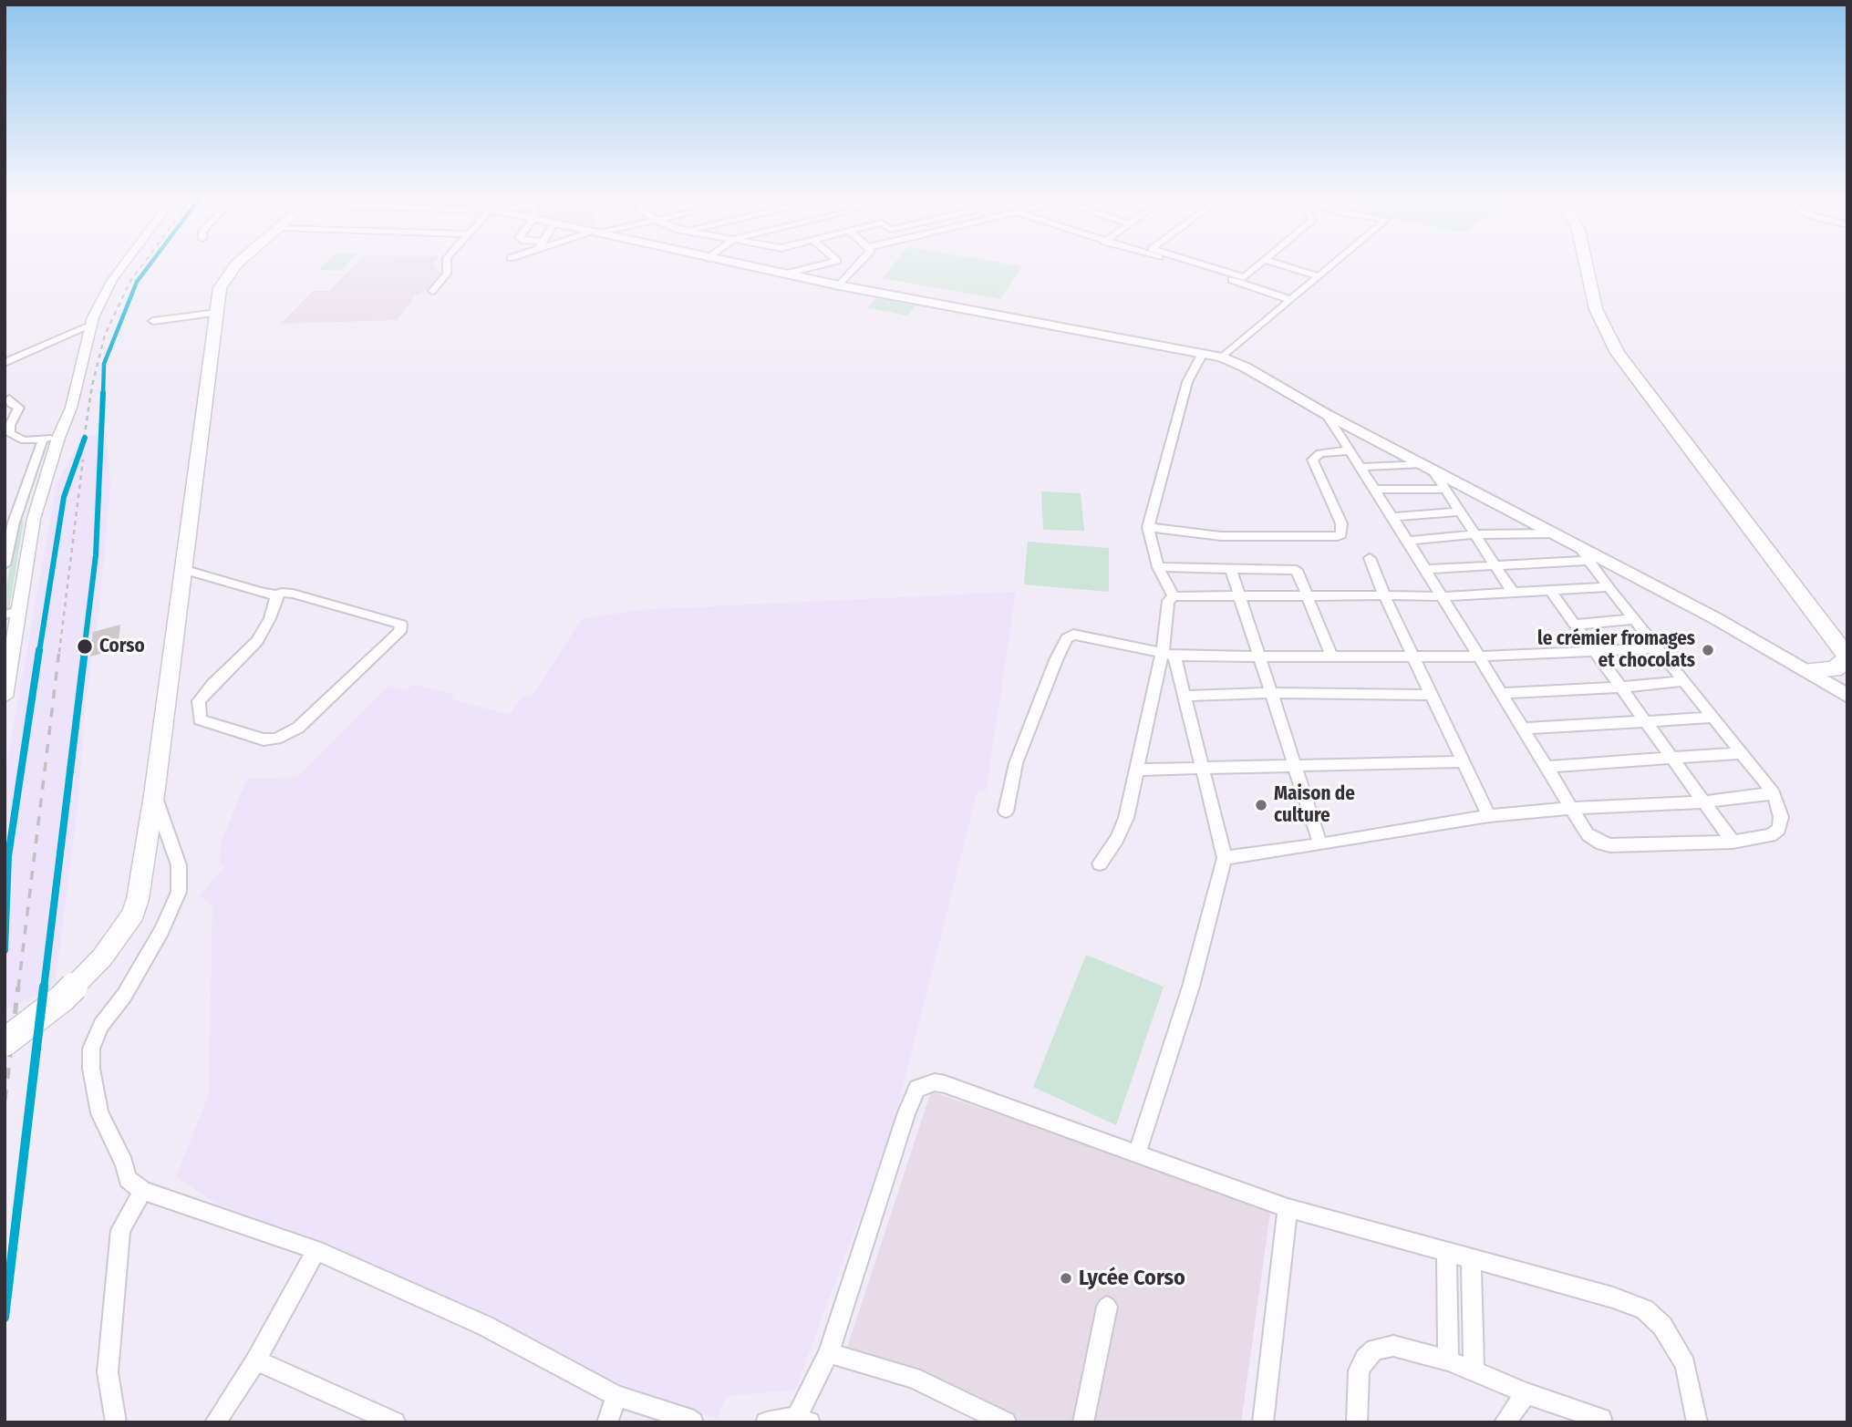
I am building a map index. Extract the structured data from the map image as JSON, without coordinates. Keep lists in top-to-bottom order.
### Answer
{
  "places": [
    "Corso",
    "le crémier fromages et chocolats",
    "Maison de culture",
    "Lycée Corso"
  ]
}
